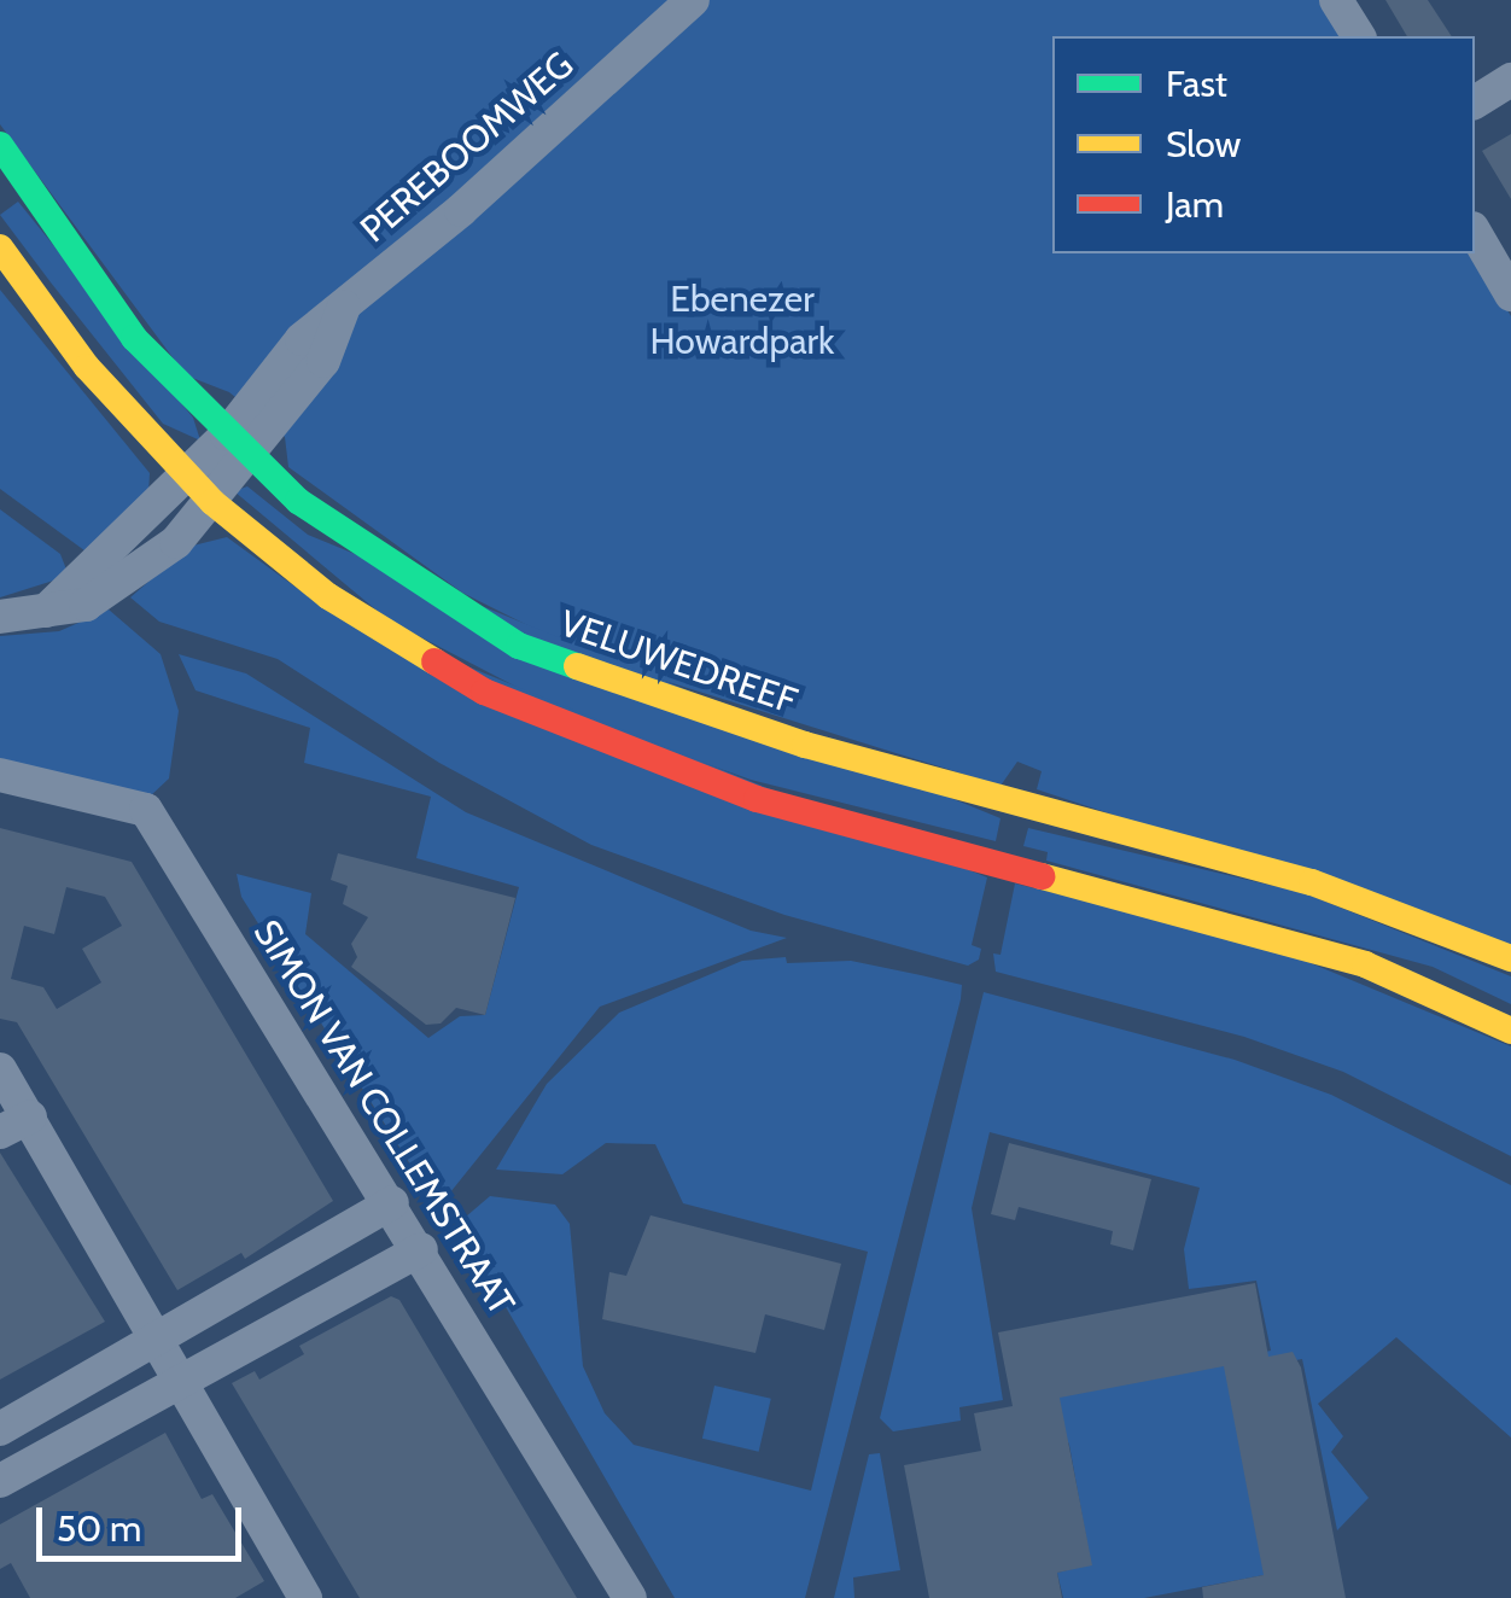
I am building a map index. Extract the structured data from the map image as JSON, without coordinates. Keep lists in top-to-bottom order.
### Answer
{
  "streets": {
    "main road": ["VELUWEDREEF"],
    "street": ["PEREBOOMWEG", "SIMON VAN COLLEMSTRAAT"]
  },
  "crossings": [
    ["PEREBOOMWEG", "VELUWEDREEF"]
  ],
  "parks": ["Ebenezer Howardpark"],
  "legend": ["Fast", "Slow", "Jam"],
  "scale_bar": "50 m"
}
